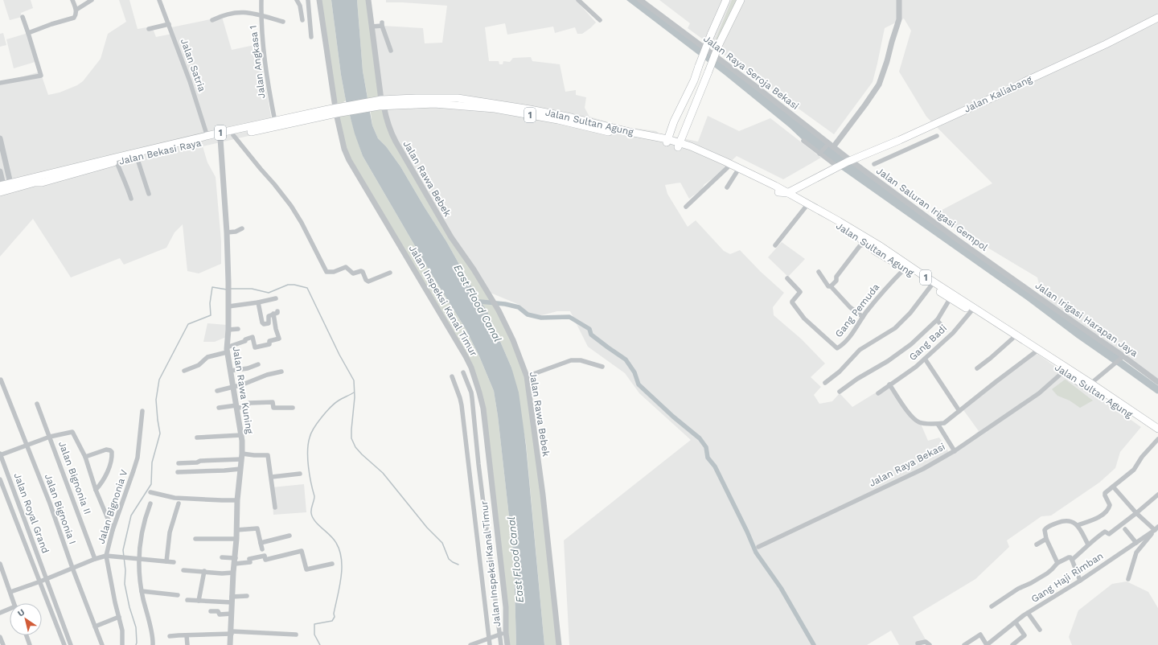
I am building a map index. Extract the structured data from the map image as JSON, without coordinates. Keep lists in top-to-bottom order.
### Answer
{
  "streets": {
    "main road": [
      "Jalan Kaliabang",
      "1",
      "Jalan Sultan Agung",
      "Jalan Bekasi Raya"
    ],
    "street": [
      "Jalan Angkasa 1",
      "Jalan Satria",
      "Jalan Raya Seroja Bekasi",
      "Jalan Rawa Bebek",
      "Jalan Saluran Irigasi Gempol",
      "Jalan Inspeksi Kanal Timur",
      "Gang Pemuda",
      "Jalan Irigasi Harapan Jaya",
      "Gang Badi",
      "Jalan Rawa Kuning",
      "Jalan Raya Bekasi",
      "Jalan Bignonia II",
      "Jalan Bignonia V",
      "Jalan Bignonia I",
      "Jalan Royal Grand",
      "Gang Haji Rimban"
    ]
  },
  "crossings": [
    ["Jalan Angkasa 1", "Jalan Bekasi Raya"],
    ["Jalan Satria", "Jalan Bekasi Raya"],
    ["Jalan Raya Seroja Bekasi", "Jalan Kaliabang"],
    ["Jalan Raya Seroja Bekasi", "Jalan Saluran Irigasi Gempol"],
    ["Jalan Kaliabang", "Jalan Sultan Agung"],
    ["Jalan Kaliabang", "Jalan Saluran Irigasi Gempol"],
    ["Jalan Sultan Agung", "Jalan Bekasi Raya"],
    ["Jalan Sultan Agung", "Jalan Rawa Bebek"],
    ["Jalan Sultan Agung", "Gang Pemuda"],
    ["Jalan Sultan Agung", "Gang Badi"],
    ["Jalan Sultan Agung", "Jalan Raya Bekasi"],
    ["Jalan Bekasi Raya", "Jalan Rawa Bebek"],
    ["Jalan Bekasi Raya", "Jalan Inspeksi Kanal Timur"],
    ["Jalan Bekasi Raya", "Jalan Rawa Kuning"],
    ["Jalan Saluran Irigasi Gempol", "Jalan Irigasi Harapan Jaya"]
  ],
  "water": ["East Flood Canal"],
  "north": "top left"
}
